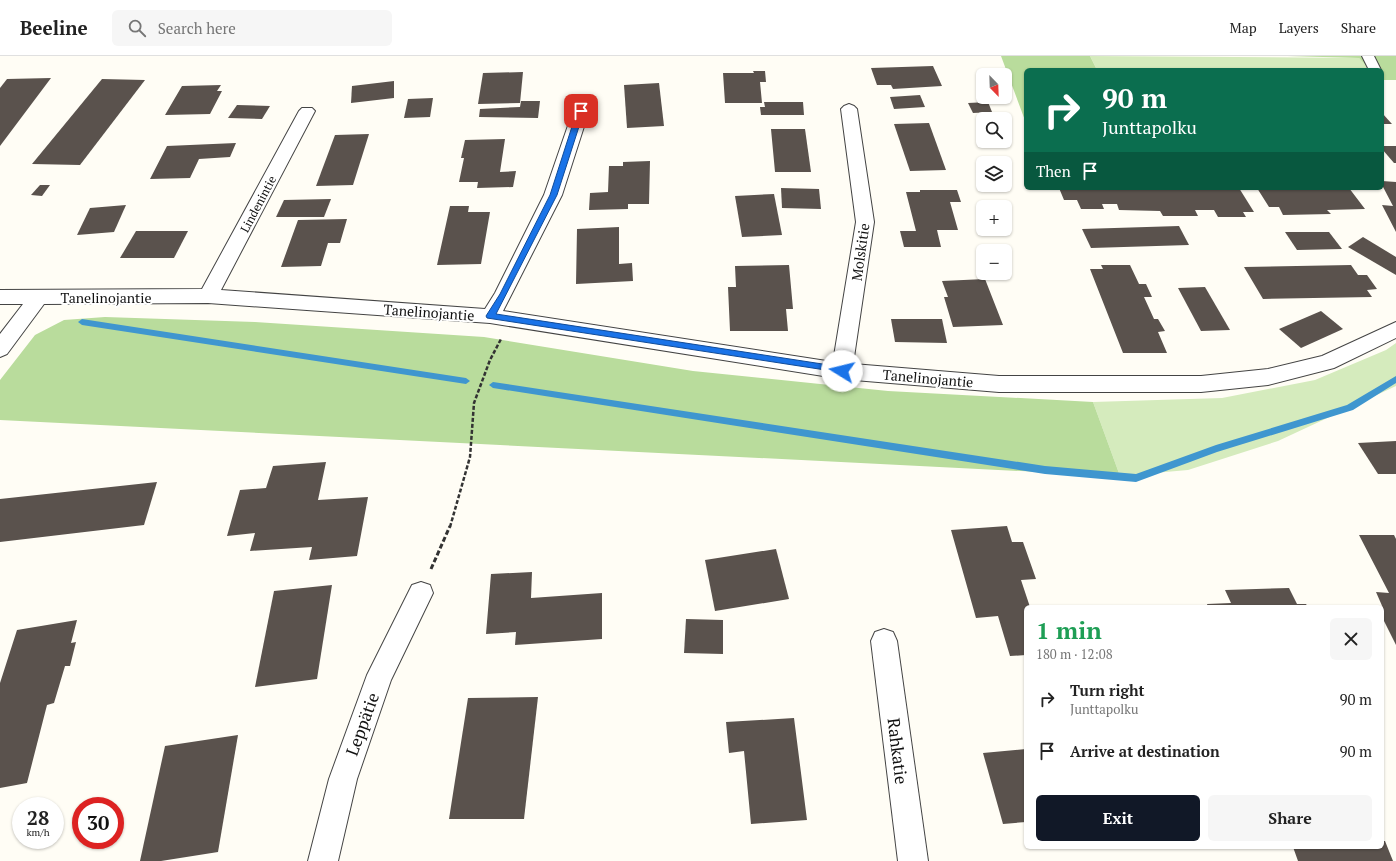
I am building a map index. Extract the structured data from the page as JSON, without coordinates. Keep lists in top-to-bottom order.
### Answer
{
  "streets": {
    "street": [
      "Lindenintie",
      "Molskitie",
      "Tanelinojantie",
      "Leppätie",
      "Rahkatie"
    ]
  },
  "crossings": [
    ["Lindenintie", "Tanelinojantie"],
    ["Molskitie", "Tanelinojantie"]
  ],
  "north": "bottom right",
  "page": {
    "header": "Beeline",
    "search": "Search here",
    "nav": ["Map", "Layers", "Share"],
    "map_buttons": ["+", "−"],
    "turn": ["90 m", "Junttapolku"],
    "then": "Then",
    "heading": ["1 min", "180 m · 12:08"],
    "list": [
      {
        "name": "Turn right",
        "note": "Junttapolku",
        "value": "90 m"
      },
      {
        "name": "Arrive at destination",
        "value": "90 m"
      }
    ],
    "buttons": ["Exit", "Share"],
    "speed": "28 km/h",
    "limit": "30"
  }
}
